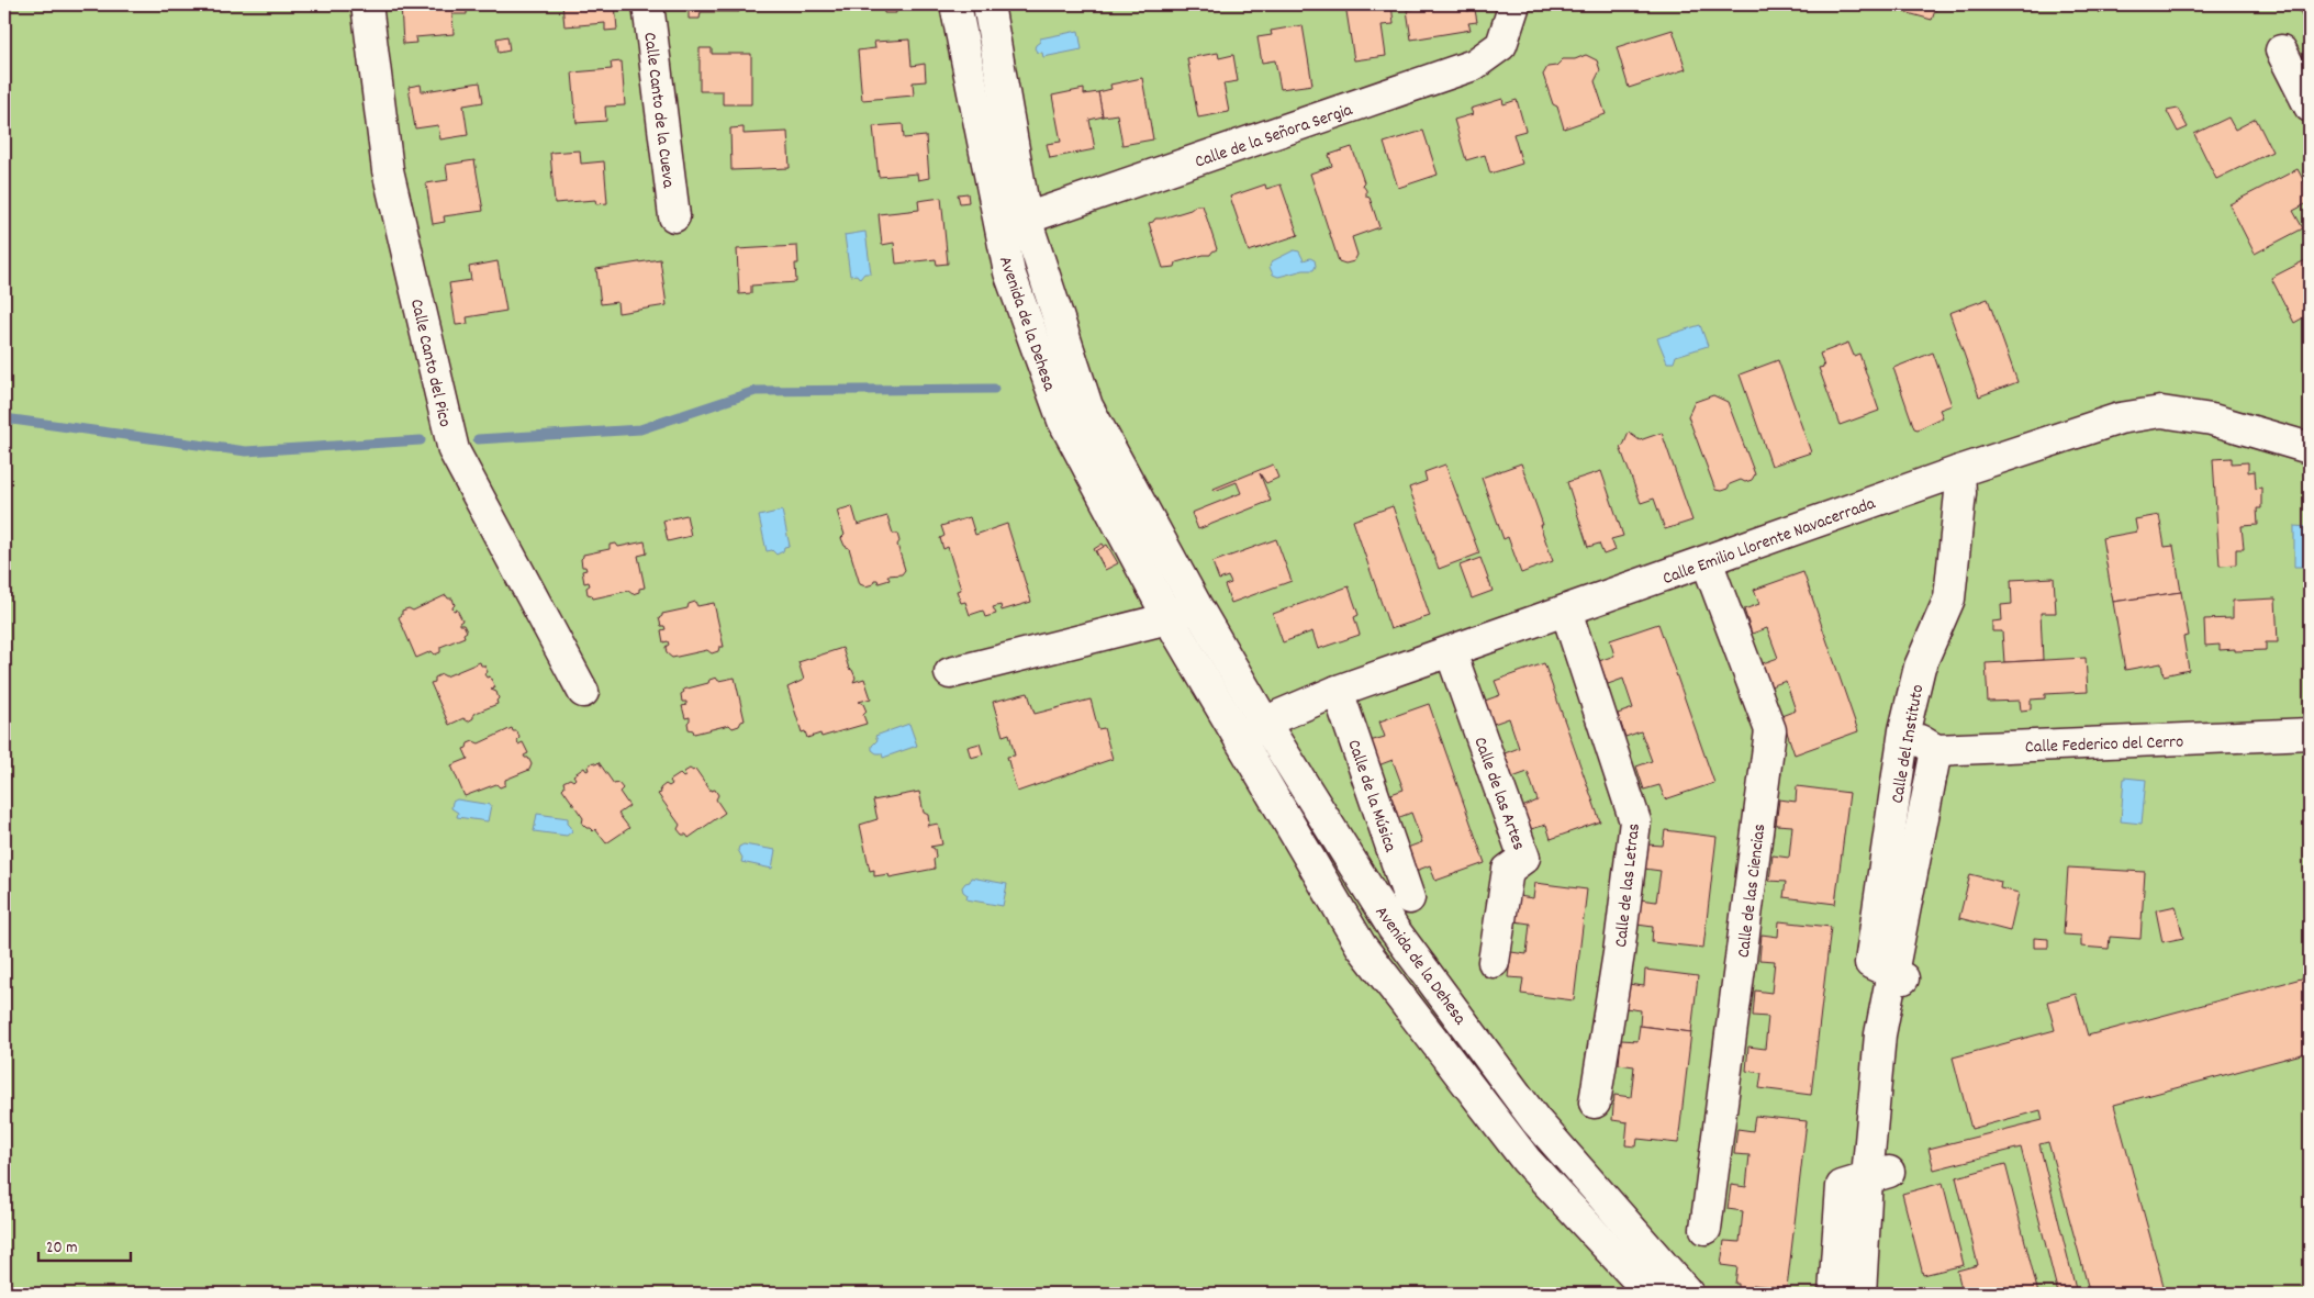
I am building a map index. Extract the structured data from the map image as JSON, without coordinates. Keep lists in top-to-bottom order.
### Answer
{
  "streets": {
    "street": [
      "Calle Canto de la Cueva",
      "Calle de la Señora Sergia",
      "Avenida de la Dehesa",
      "Calle Canto del Pico",
      "Calle Emilio Llorente Navacerrada",
      "Calle Federico del Cerro",
      "Calle del Instituto",
      "Calle de las Artes",
      "Calle de la Música",
      "Calle de las Letras",
      "Calle de las Ciencias"
    ]
  },
  "crossings": [
    ["Calle de la Señora Sergia", "Avenida de la Dehesa"],
    ["Avenida de la Dehesa", "Calle Emilio Llorente Navacerrada"],
    ["Calle Emilio Llorente Navacerrada", "Calle del Instituto"],
    ["Calle Emilio Llorente Navacerrada", "Calle de las Artes"],
    ["Calle Emilio Llorente Navacerrada", "Calle de la Música"],
    ["Calle Emilio Llorente Navacerrada", "Calle de las Letras"],
    ["Calle Emilio Llorente Navacerrada", "Calle de las Ciencias"],
    ["Calle Federico del Cerro", "Calle del Instituto"]
  ],
  "scale_bar": "20 m"
}
